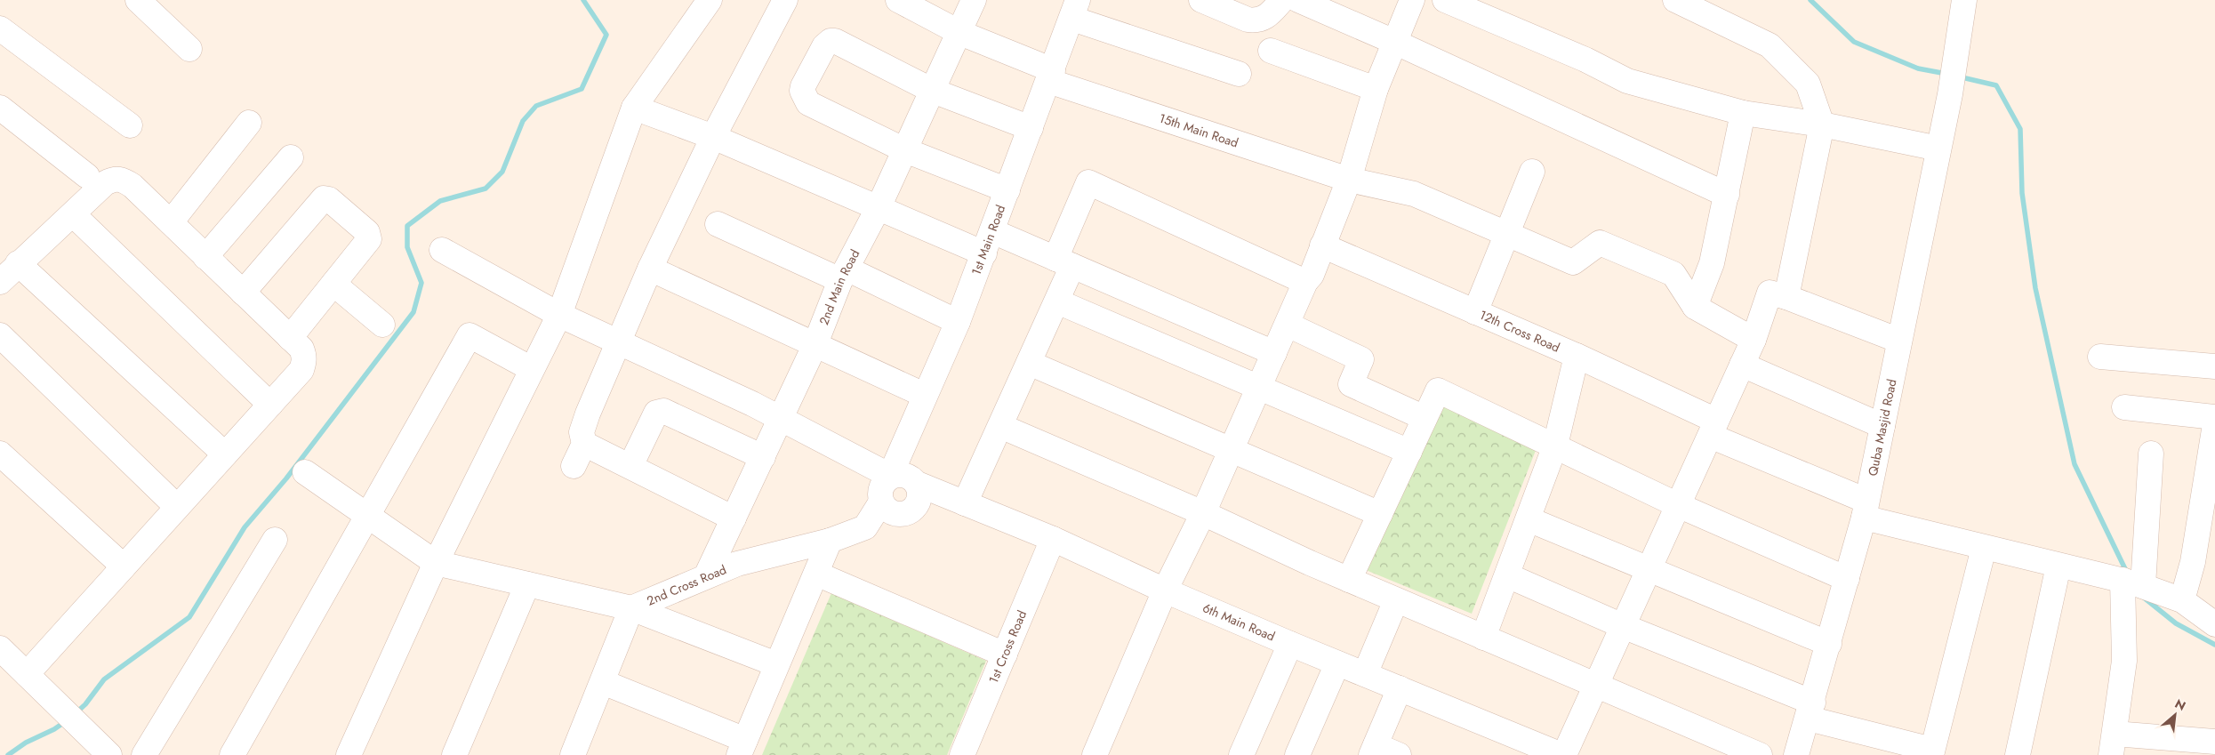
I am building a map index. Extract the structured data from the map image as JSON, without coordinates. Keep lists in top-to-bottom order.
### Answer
{
  "streets": {
    "street": [
      "15th Main Road",
      "1st Main Road",
      "2nd Main Road",
      "12th Cross Road",
      "Quba Masjid Road",
      "2nd Cross Road",
      "6th Main Road",
      "1st Cross Road"
    ]
  },
  "crossings": [
    ["15th Main Road", "1st Main Road"],
    ["15th Main Road", "2nd Main Road"],
    ["1st Main Road", "2nd Cross Road"],
    ["1st Main Road", "6th Main Road"],
    ["2nd Main Road", "2nd Cross Road"],
    ["12th Cross Road", "Quba Masjid Road"],
    ["2nd Cross Road", "6th Main Road"],
    ["6th Main Road", "1st Cross Road"]
  ],
  "north": "top right"
}
